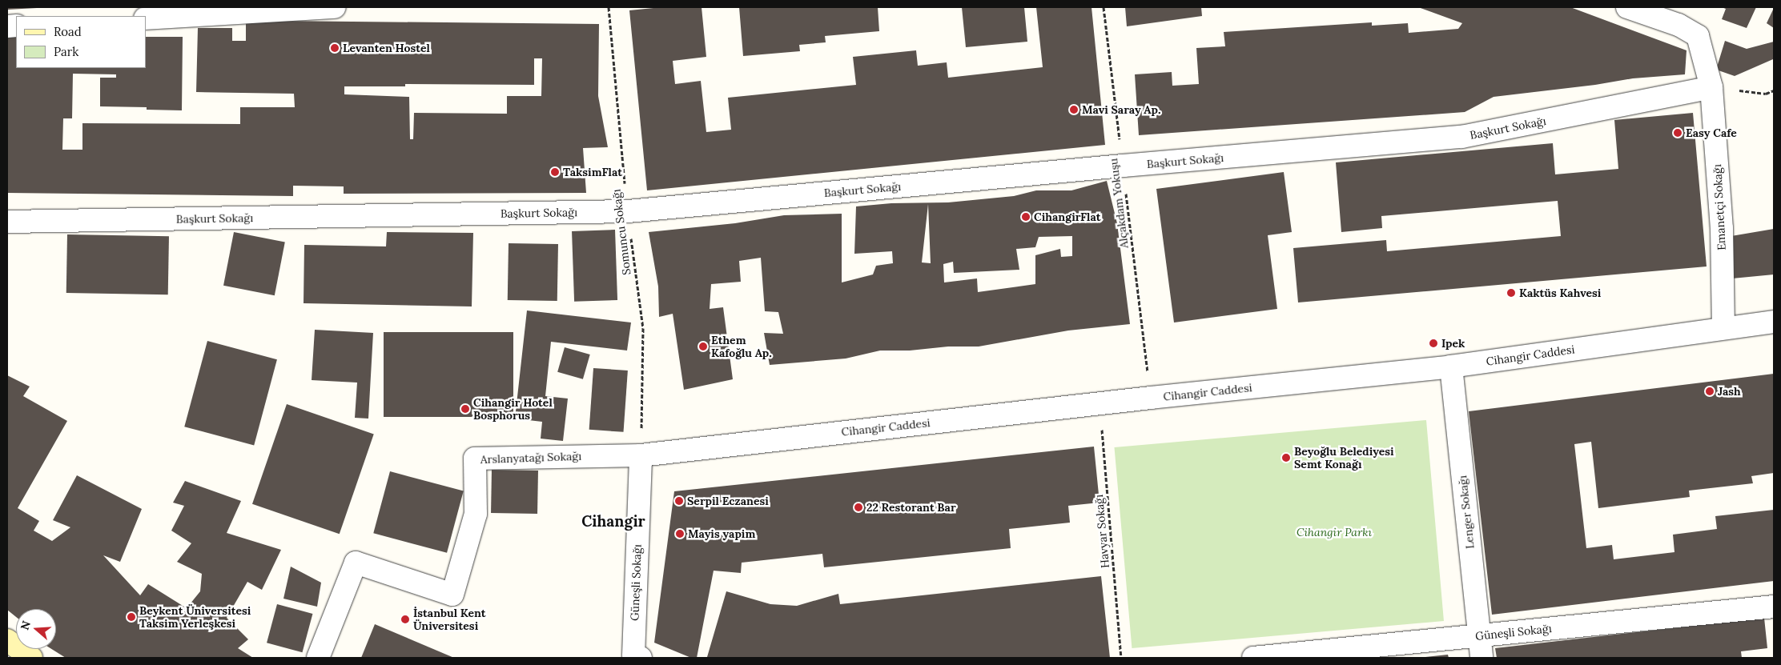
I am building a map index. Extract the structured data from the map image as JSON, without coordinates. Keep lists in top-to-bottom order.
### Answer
{
  "streets": {
    "street": [
      "Başkurt Sokağı",
      "Emanetçi Sokağı",
      "Cihangir Caddesi",
      "Arslanyatağı Sokağı",
      "Lenger Sokağı",
      "Güneşli Sokağı"
    ],
    "path": ["Alçakdam Yokuşu", "Somuncu Sokağı", "Havyar Sokağı"]
  },
  "crossings": [
    ["Başkurt Sokağı", "Alçakdam Yokuşu"],
    ["Başkurt Sokağı", "Emanetçi Sokağı"],
    ["Başkurt Sokağı", "Somuncu Sokağı"],
    ["Alçakdam Yokuşu", "Cihangir Caddesi"],
    ["Emanetçi Sokağı", "Cihangir Caddesi"],
    ["Somuncu Sokağı", "Cihangir Caddesi"],
    ["Somuncu Sokağı", "Arslanyatağı Sokağı"],
    ["Somuncu Sokağı", "Güneşli Sokağı"],
    ["Cihangir Caddesi", "Arslanyatağı Sokağı"],
    ["Cihangir Caddesi", "Lenger Sokağı"],
    ["Cihangir Caddesi", "Havyar Sokağı"],
    ["Cihangir Caddesi", "Güneşli Sokağı"],
    ["Arslanyatağı Sokağı", "Güneşli Sokağı"],
    ["Lenger Sokağı", "Güneşli Sokağı"]
  ],
  "districts": ["Cihangir"],
  "parks": ["Cihangir Parkı"],
  "places": [
    "Levanten Hostel",
    "Mavi Saray Ap.",
    "Easy Cafe",
    "TaksimFlat",
    "CihangirFlat",
    "Kaktüs Kahvesi",
    "Ipek",
    "Ethem Kafoğlu Ap.",
    "Jash",
    "Cihangir Hotel Bosphorus",
    "Beyoğlu Belediyesi Semt Konağı",
    "Serpil Eczanesi",
    "22 Restorant Bar",
    "Mayis yapim",
    "Beykent Üniversitesi Taksim Yerleşkesi",
    "İstanbul Kent Üniversitesi"
  ],
  "legend": ["Road", "Park"],
  "north": "left"
}
